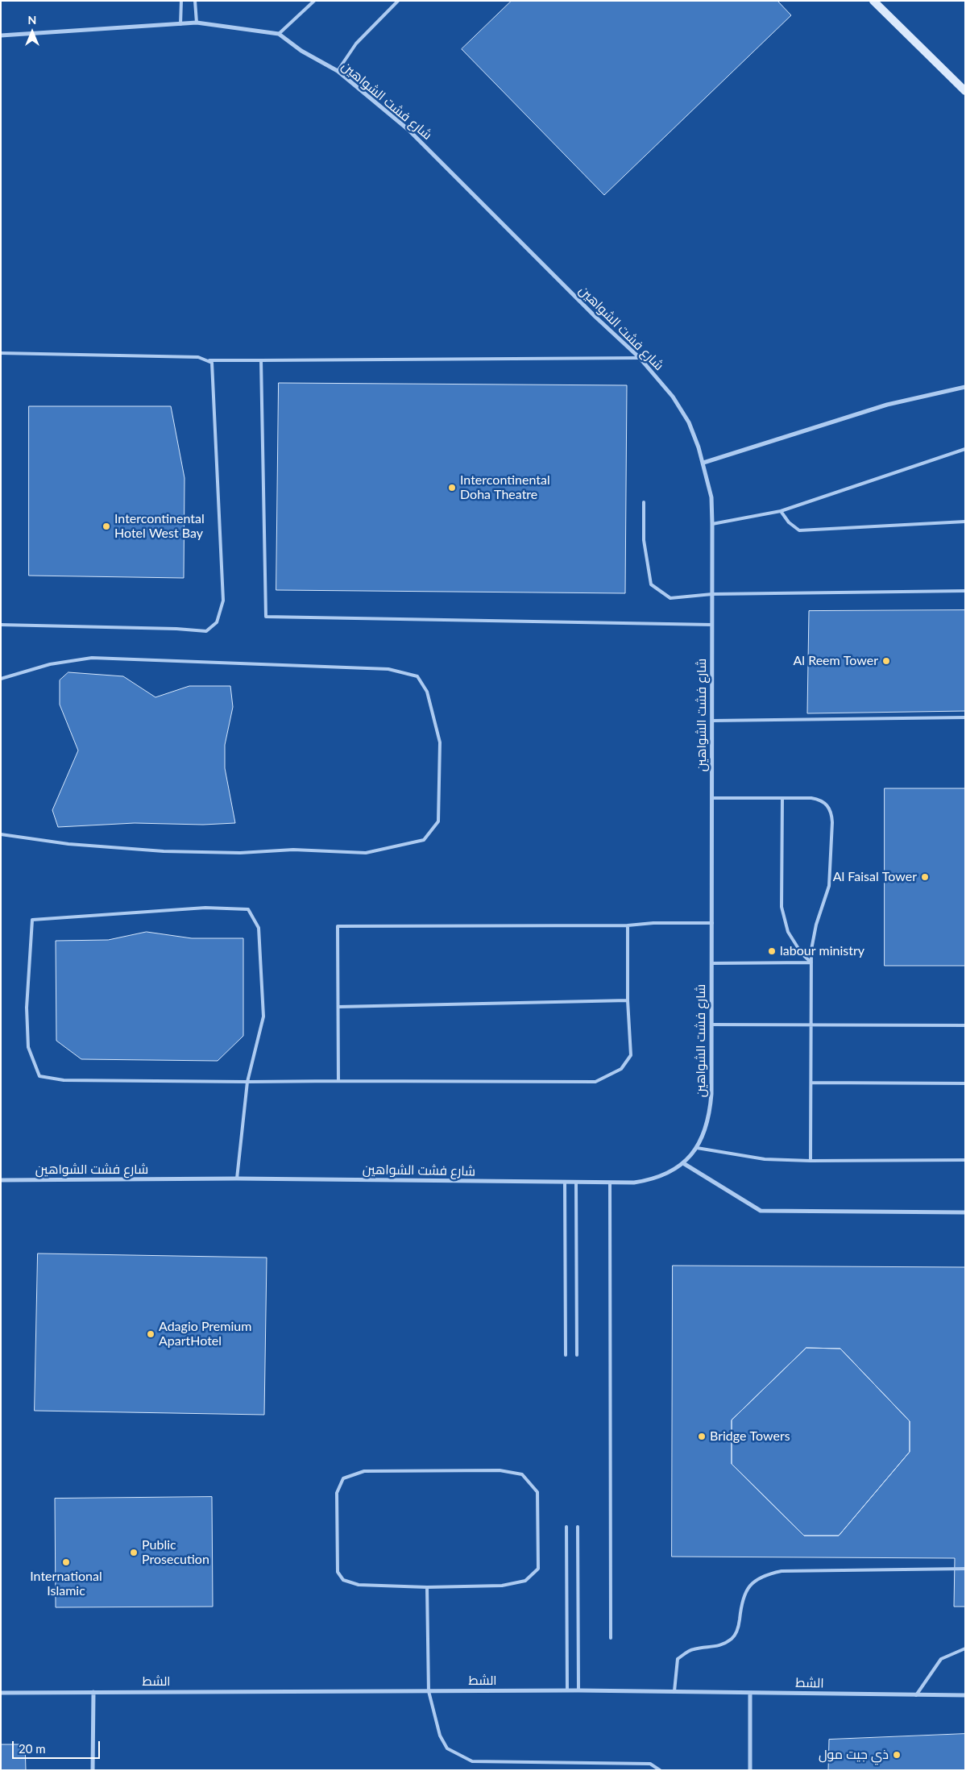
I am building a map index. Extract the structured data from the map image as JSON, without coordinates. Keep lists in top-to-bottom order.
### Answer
{
  "streets": {
    "street": ["شارع فشت الشواهين", "الشط"]
  },
  "places": [
    "Intercontinental Doha Theatre",
    "Intercontinental Hotel West Bay",
    "Al Reem Tower",
    "Al Faisal Tower",
    "labour ministry",
    "Adagio Premium ApartHotel",
    "Bridge Towers",
    "Public Prosecution",
    "International Islamic",
    "ذي جيت مول"
  ],
  "scale_bar": "20 m",
  "north": "top"
}
